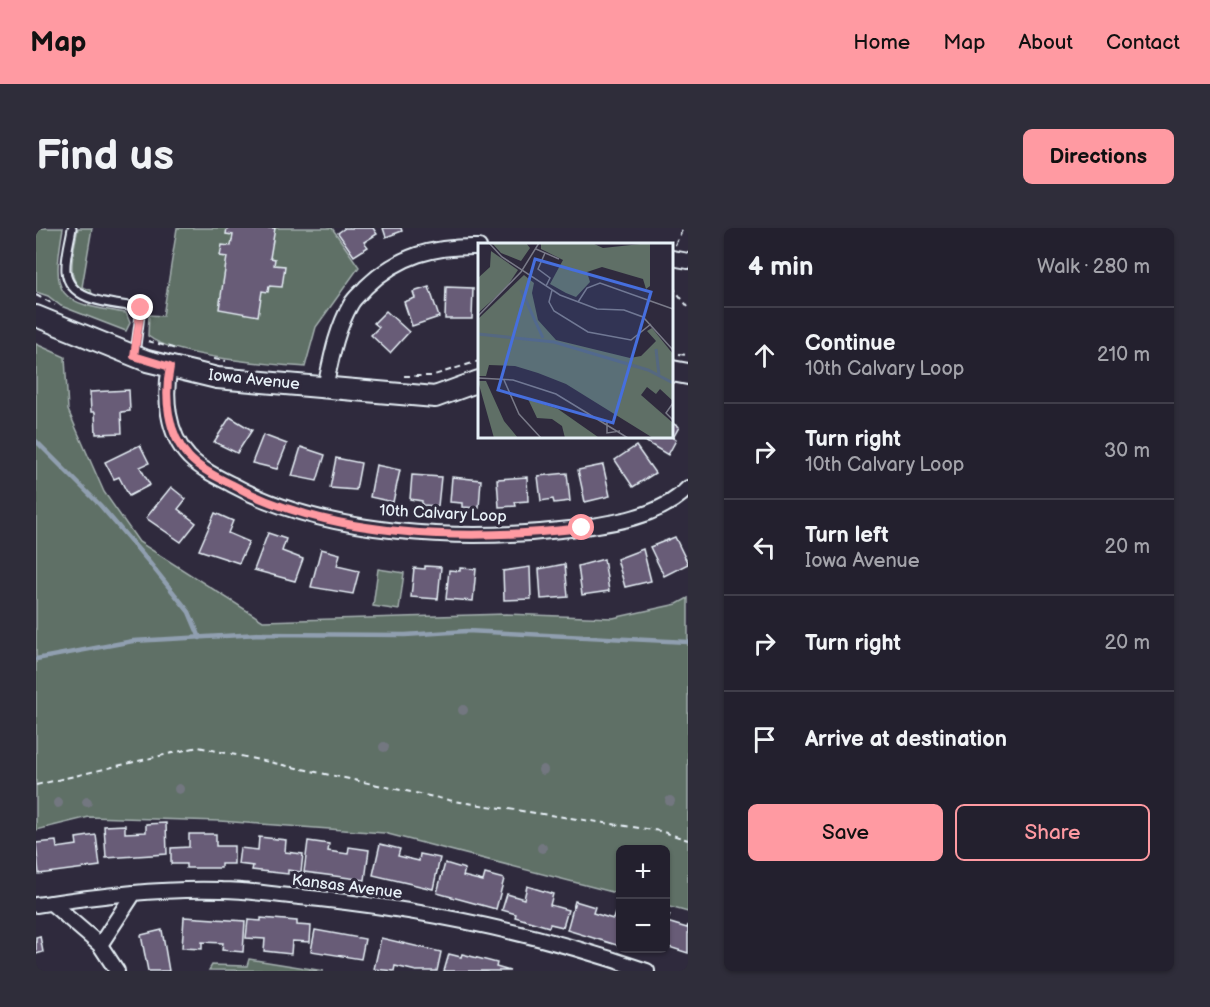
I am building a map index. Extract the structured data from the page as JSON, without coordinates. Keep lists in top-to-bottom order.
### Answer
{
  "streets": {
    "street": ["Iowa Avenue", "10th Calvary Loop", "Kansas Avenue"]
  },
  "crossings": [
    ["Iowa Avenue", "10th Calvary Loop"]
  ],
  "page": {
    "header": "Map",
    "nav": [
      "Home",
      "Map",
      "About",
      "Contact"
    ],
    "buttons": [
      "Directions",
      ["Save", "Share"]
    ],
    "title": "Find us",
    "heading": ["4 min", "Walk · 280 m"],
    "list": [
      ["Continue", "10th Calvary Loop", "210 m"],
      ["Turn right", "10th Calvary Loop", "30 m"],
      ["Turn left", "Iowa Avenue", "20 m"],
      ["Turn right", "20 m"],
      "Arrive at destination"
    ],
    "map_buttons": ["+", "−"]
  }
}
